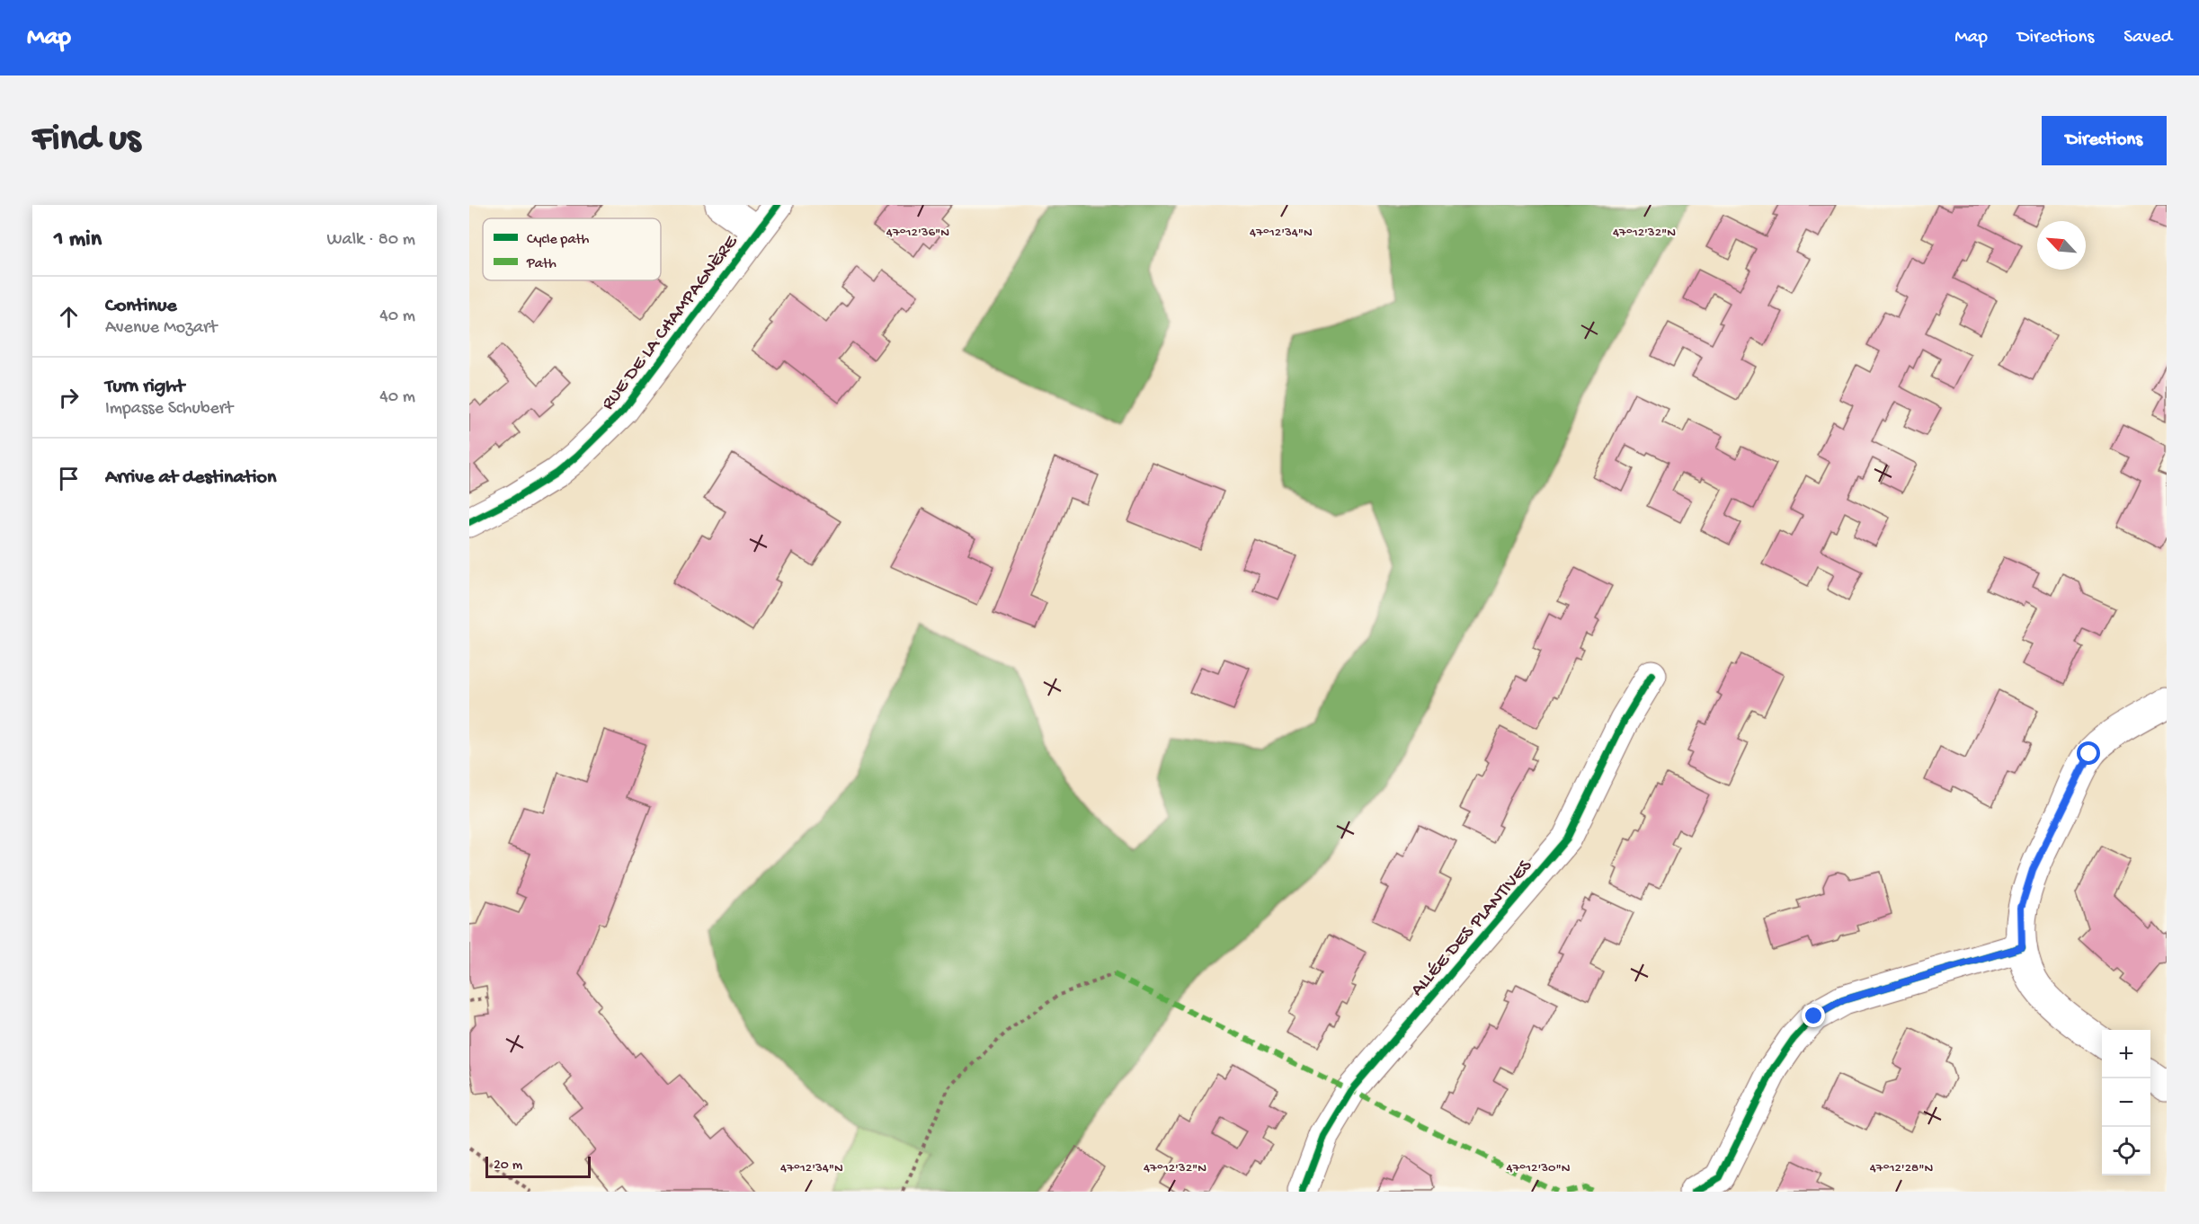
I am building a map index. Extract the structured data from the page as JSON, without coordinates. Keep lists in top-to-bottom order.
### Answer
{
  "streets": {
    "street": ["RUE DE LA CHAMPAGNÈRE", "ALLÉE DES PLANTIVES"]
  },
  "legend": ["Cycle path", "Path"],
  "scale_bar": "20 m",
  "north": "top left",
  "page": {
    "header": "Map",
    "nav": ["Map", "Directions", "Saved"],
    "buttons": "Directions",
    "title": "Find us",
    "heading": ["1 min", "Walk · 80 m"],
    "list": [
      ["Continue", "Avenue Mozart", "40 m"],
      ["Turn right", "Impasse Schubert", "40 m"],
      "Arrive at destination"
    ],
    "map_buttons": ["+", "−"],
    "scale": "20 m"
  },
  "coordinates": [
    "47°12'36\"N",
    "47°12'34\"N",
    "47°12'32\"N",
    "47°12'30\"N",
    "47°12'28\"N"
  ]
}
